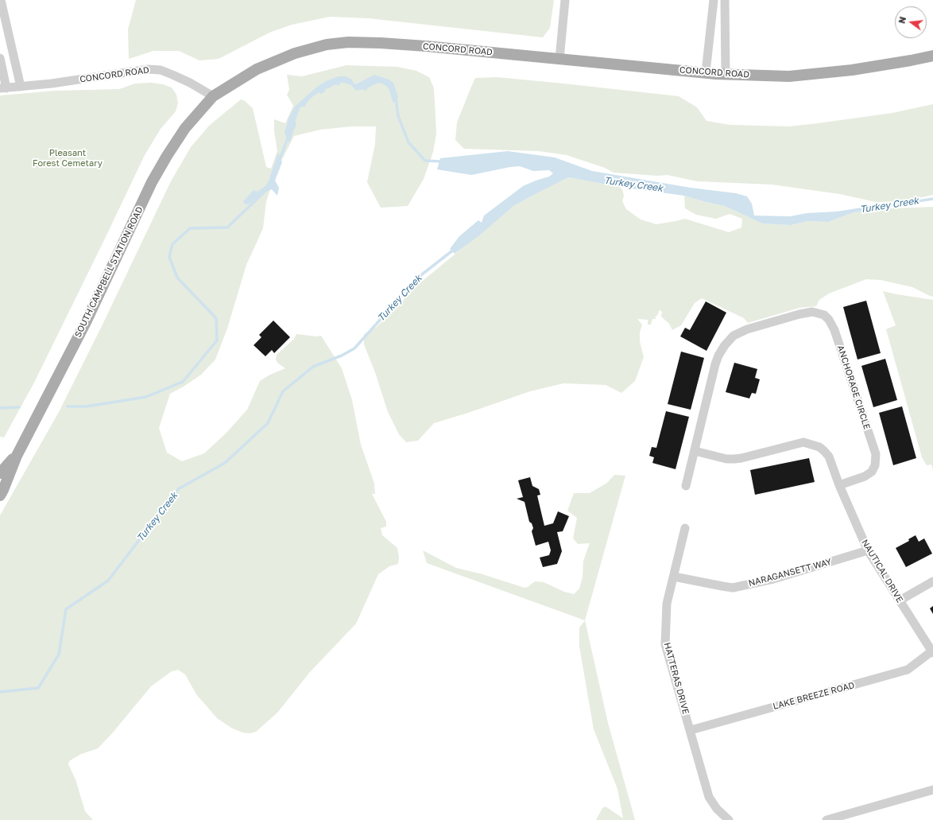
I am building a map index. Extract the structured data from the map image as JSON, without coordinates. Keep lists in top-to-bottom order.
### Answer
{
  "streets": {
    "main road": ["CONCORD ROAD", "SOUTH CAMPBELL STATION ROAD"],
    "street": [
      "ANCHORAGE CIRCLE",
      "NAUTICAL DRIVE",
      "NARAGANSETT WAY",
      "HATTERAS DRIVE",
      "LAKE BREEZE ROAD"
    ]
  },
  "crossings": [
    ["CONCORD ROAD", "SOUTH CAMPBELL STATION ROAD"],
    ["ANCHORAGE CIRCLE", "NAUTICAL DRIVE"],
    ["NAUTICAL DRIVE", "NARAGANSETT WAY"],
    ["NAUTICAL DRIVE", "LAKE BREEZE ROAD"],
    ["NARAGANSETT WAY", "HATTERAS DRIVE"],
    ["HATTERAS DRIVE", "LAKE BREEZE ROAD"]
  ],
  "water": ["Turkey Creek"],
  "parks": ["Pleasant Forest Cemetary"],
  "north": "left"
}
